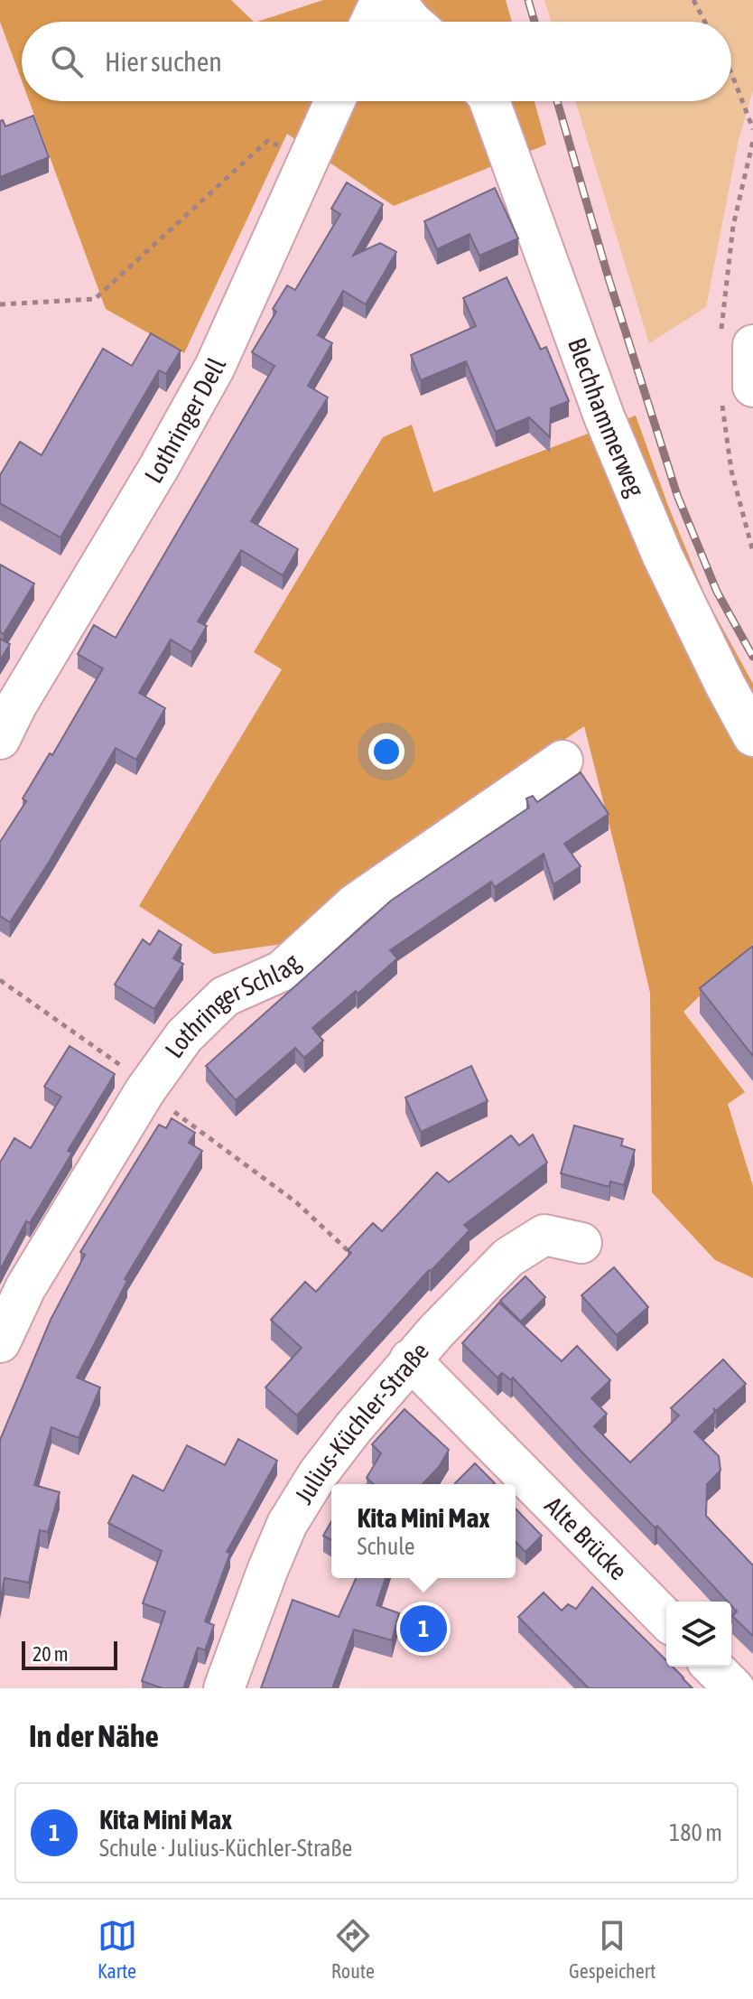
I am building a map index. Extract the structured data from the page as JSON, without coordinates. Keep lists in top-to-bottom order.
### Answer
{
  "streets": {
    "street": [
      "Blechhammerweg",
      "Lothringer Dell",
      "Lothringer Schlag",
      "Julius-Küchler-Straße",
      "Alte Brücke"
    ]
  },
  "crossings": [
    ["Julius-Küchler-Straße", "Alte Brücke"]
  ],
  "scale_bar": "20 m",
  "page": {
    "search": "Hier suchen",
    "popup": ["Kita Mini Max", "Schule"],
    "pins": "1",
    "scale": "20 m",
    "heading": "In der Nähe",
    "list": [
      {
        "mark": "1",
        "name": "Kita Mini Max",
        "note": "Schule · Julius-Küchler-Straße",
        "value": "180 m"
      }
    ],
    "nav": ["Karte", "Route", "Gespeichert"]
  }
}
